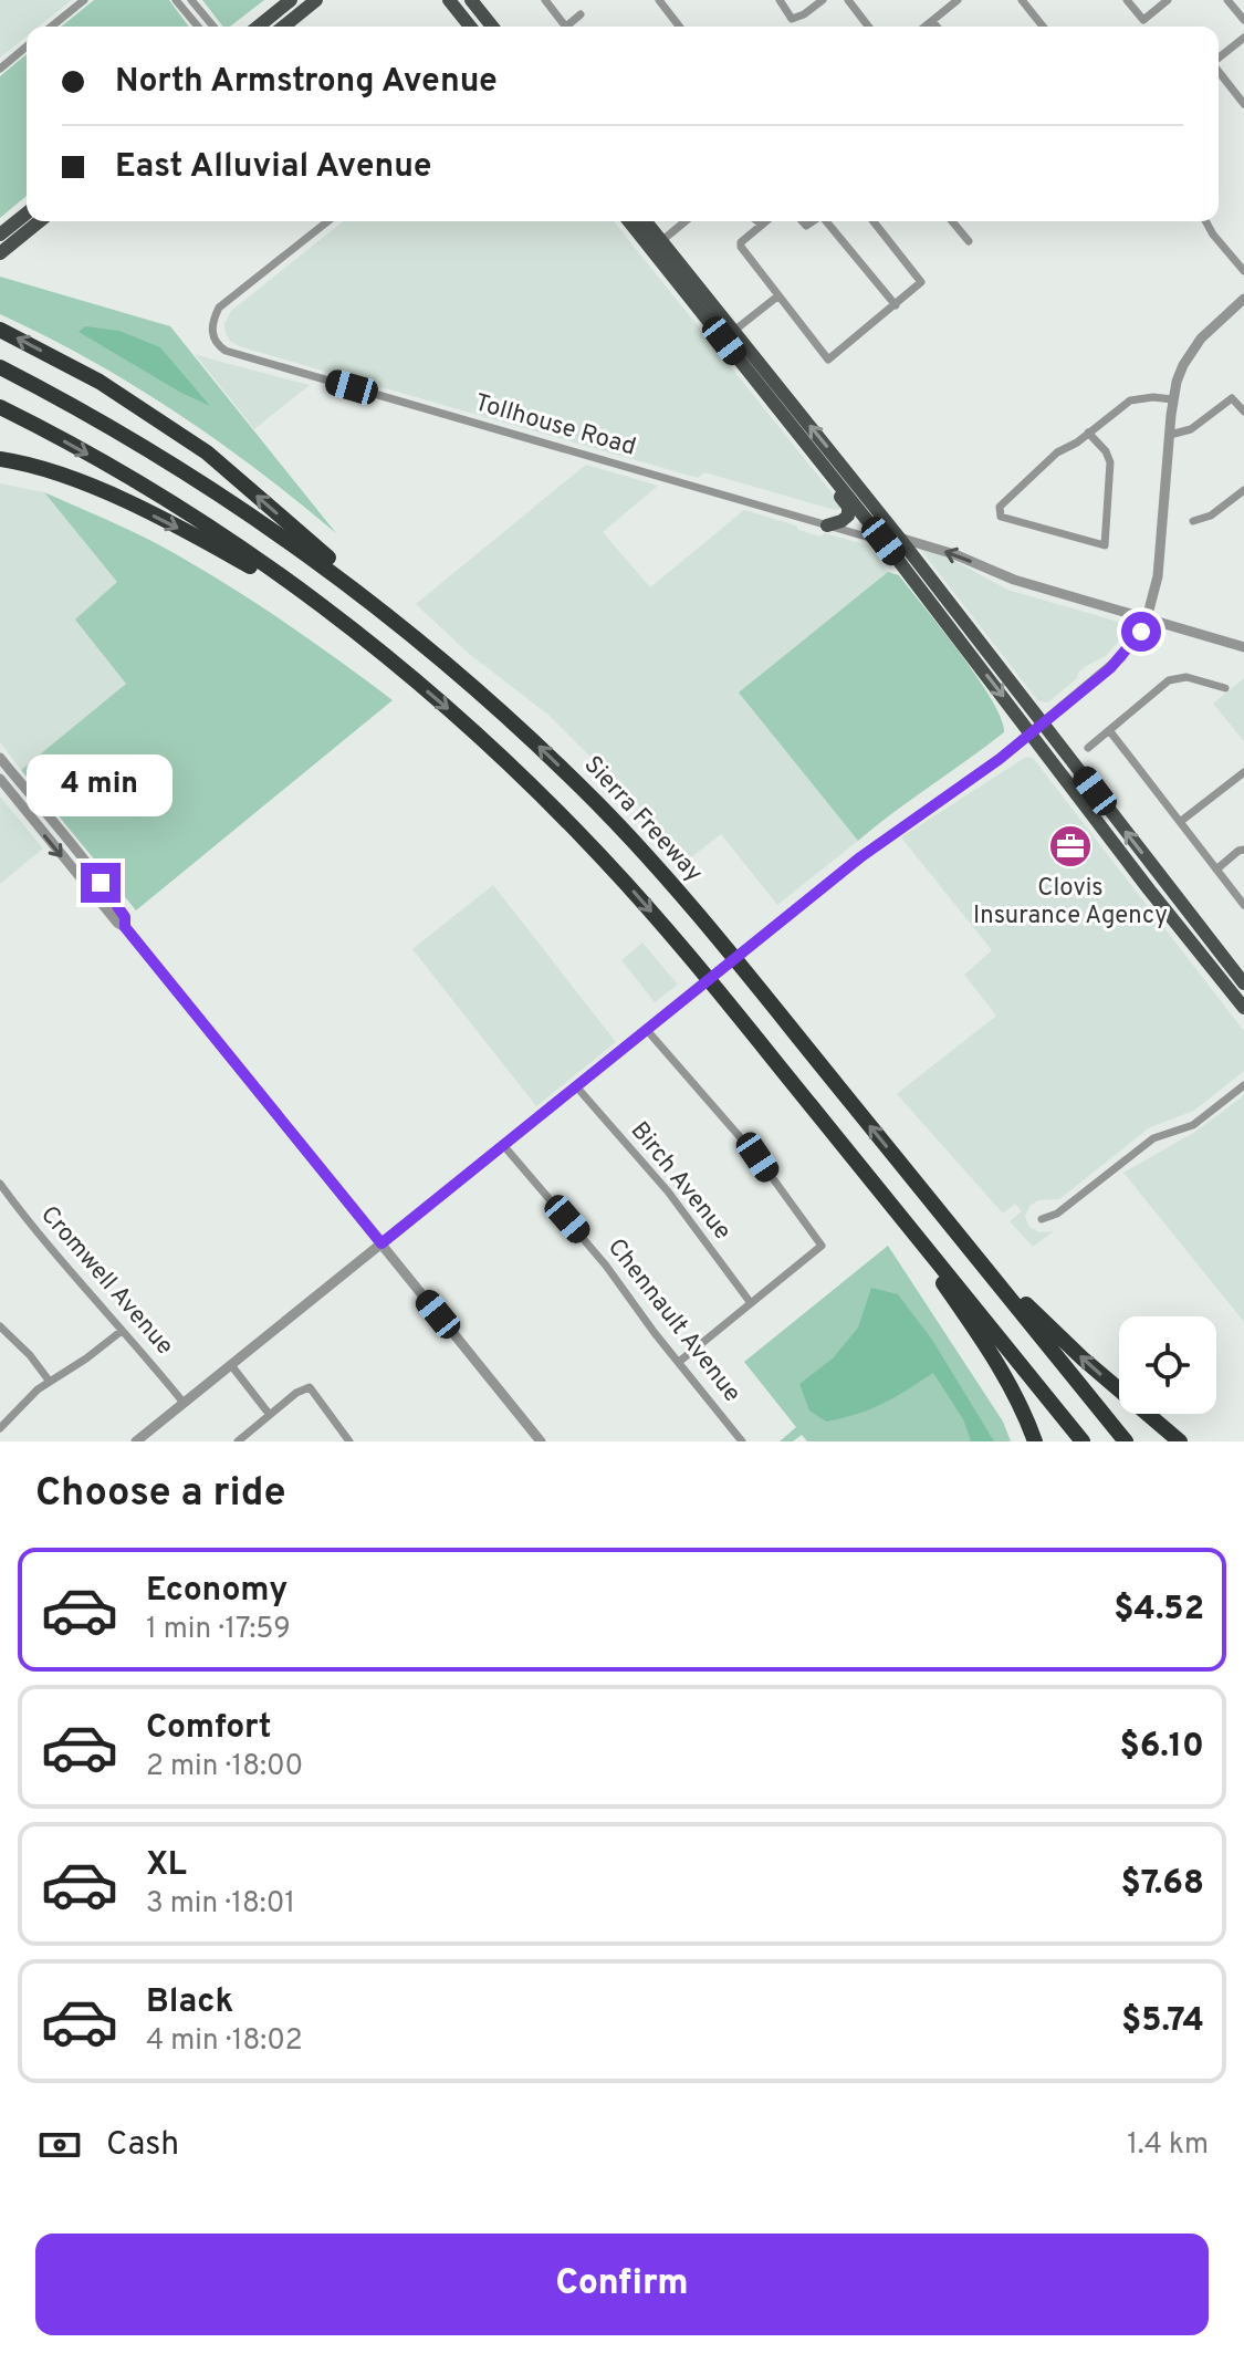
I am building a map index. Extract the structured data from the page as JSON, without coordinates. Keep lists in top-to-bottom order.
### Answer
{
  "streets": {
    "highway": ["Sierra Freeway"],
    "street": [
      "Tollhouse Road",
      "Birch Avenue",
      "Cromwell Avenue",
      "Chennault Avenue"
    ]
  },
  "places": {
    "office": ["Clovis Insurance Agency"]
  },
  "page": {
    "banner": ["North Armstrong Avenue", "East Alluvial Avenue"],
    "bubble": "4 min",
    "heading": "Choose a ride",
    "list": [
      {
        "name": "Economy",
        "note": "1 min · 17:59",
        "value": "$4.52"
      },
      {
        "name": "Comfort",
        "note": "2 min · 18:00",
        "value": "$6.10"
      },
      {
        "name": "XL",
        "note": "3 min · 18:01",
        "value": "$7.68"
      },
      {
        "name": "Black",
        "note": "4 min · 18:02",
        "value": "$5.74"
      }
    ],
    "pay": ["Cash", "1.4 km"],
    "buttons": "Confirm"
  }
}
